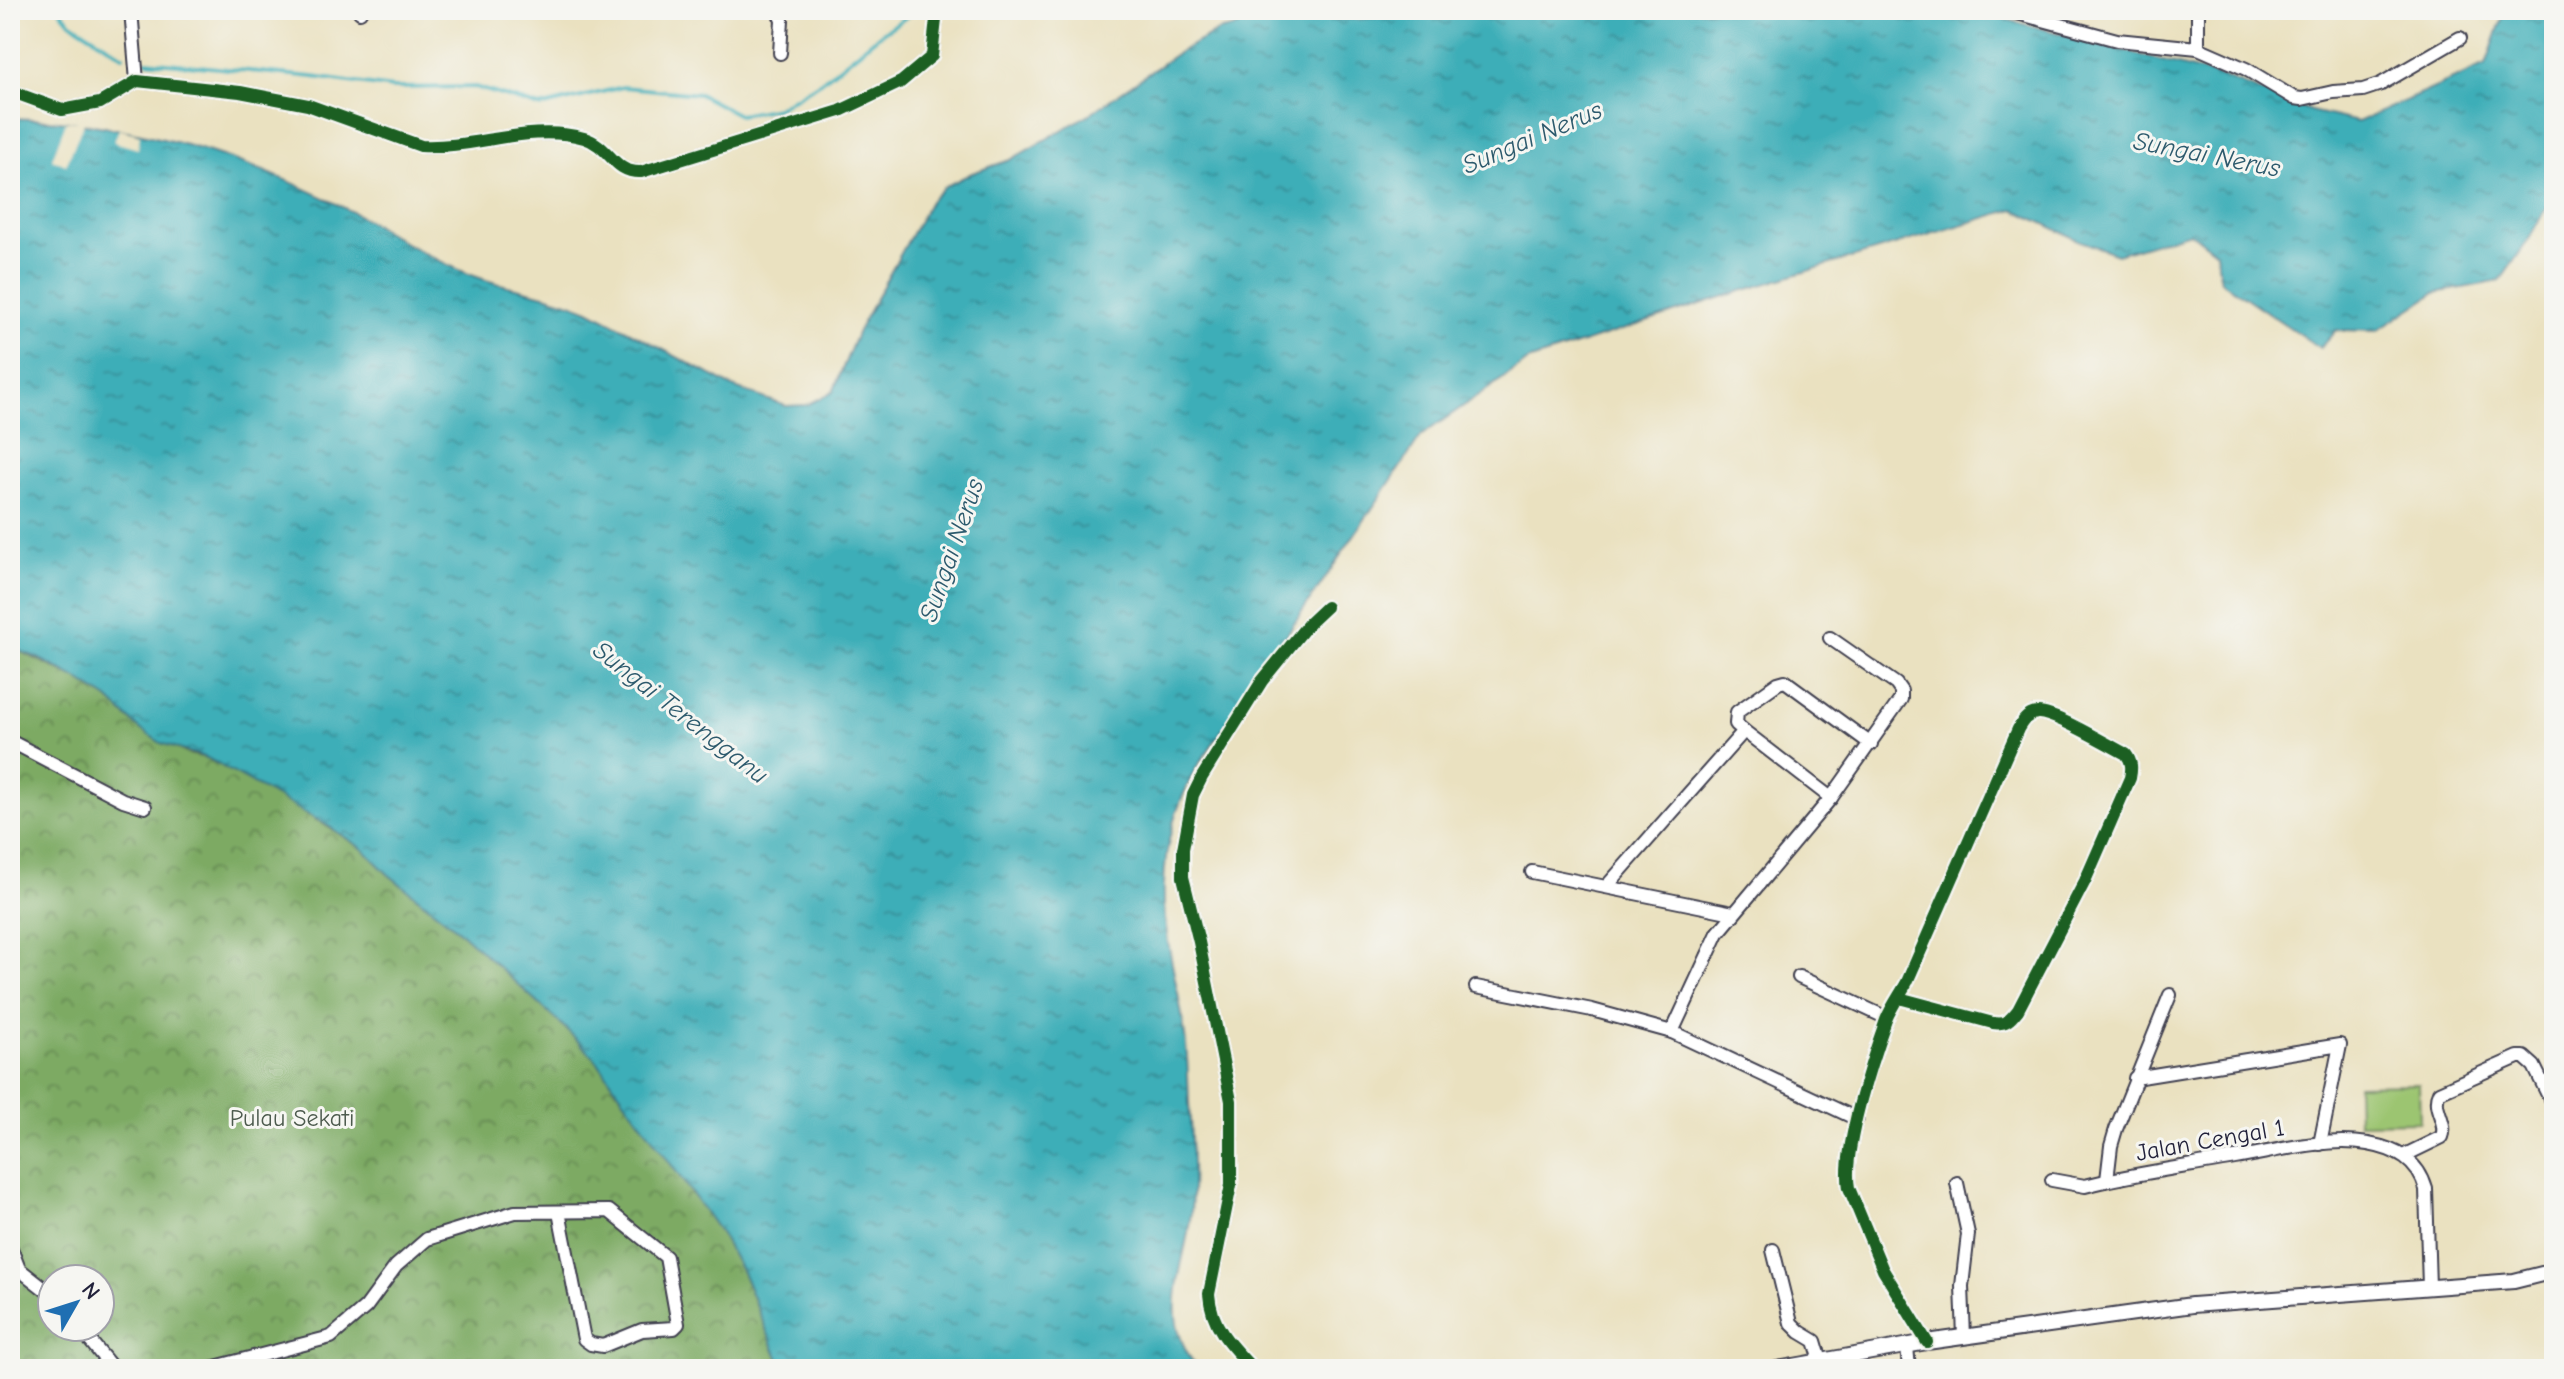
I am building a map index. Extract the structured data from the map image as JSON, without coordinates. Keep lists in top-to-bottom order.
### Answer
{
  "streets": {
    "street": ["Jalan Cengal 1"]
  },
  "water": ["Sungai Nerus", "Sungai Terengganu"],
  "parks": ["Pulau Sekati"],
  "north": "top right"
}
